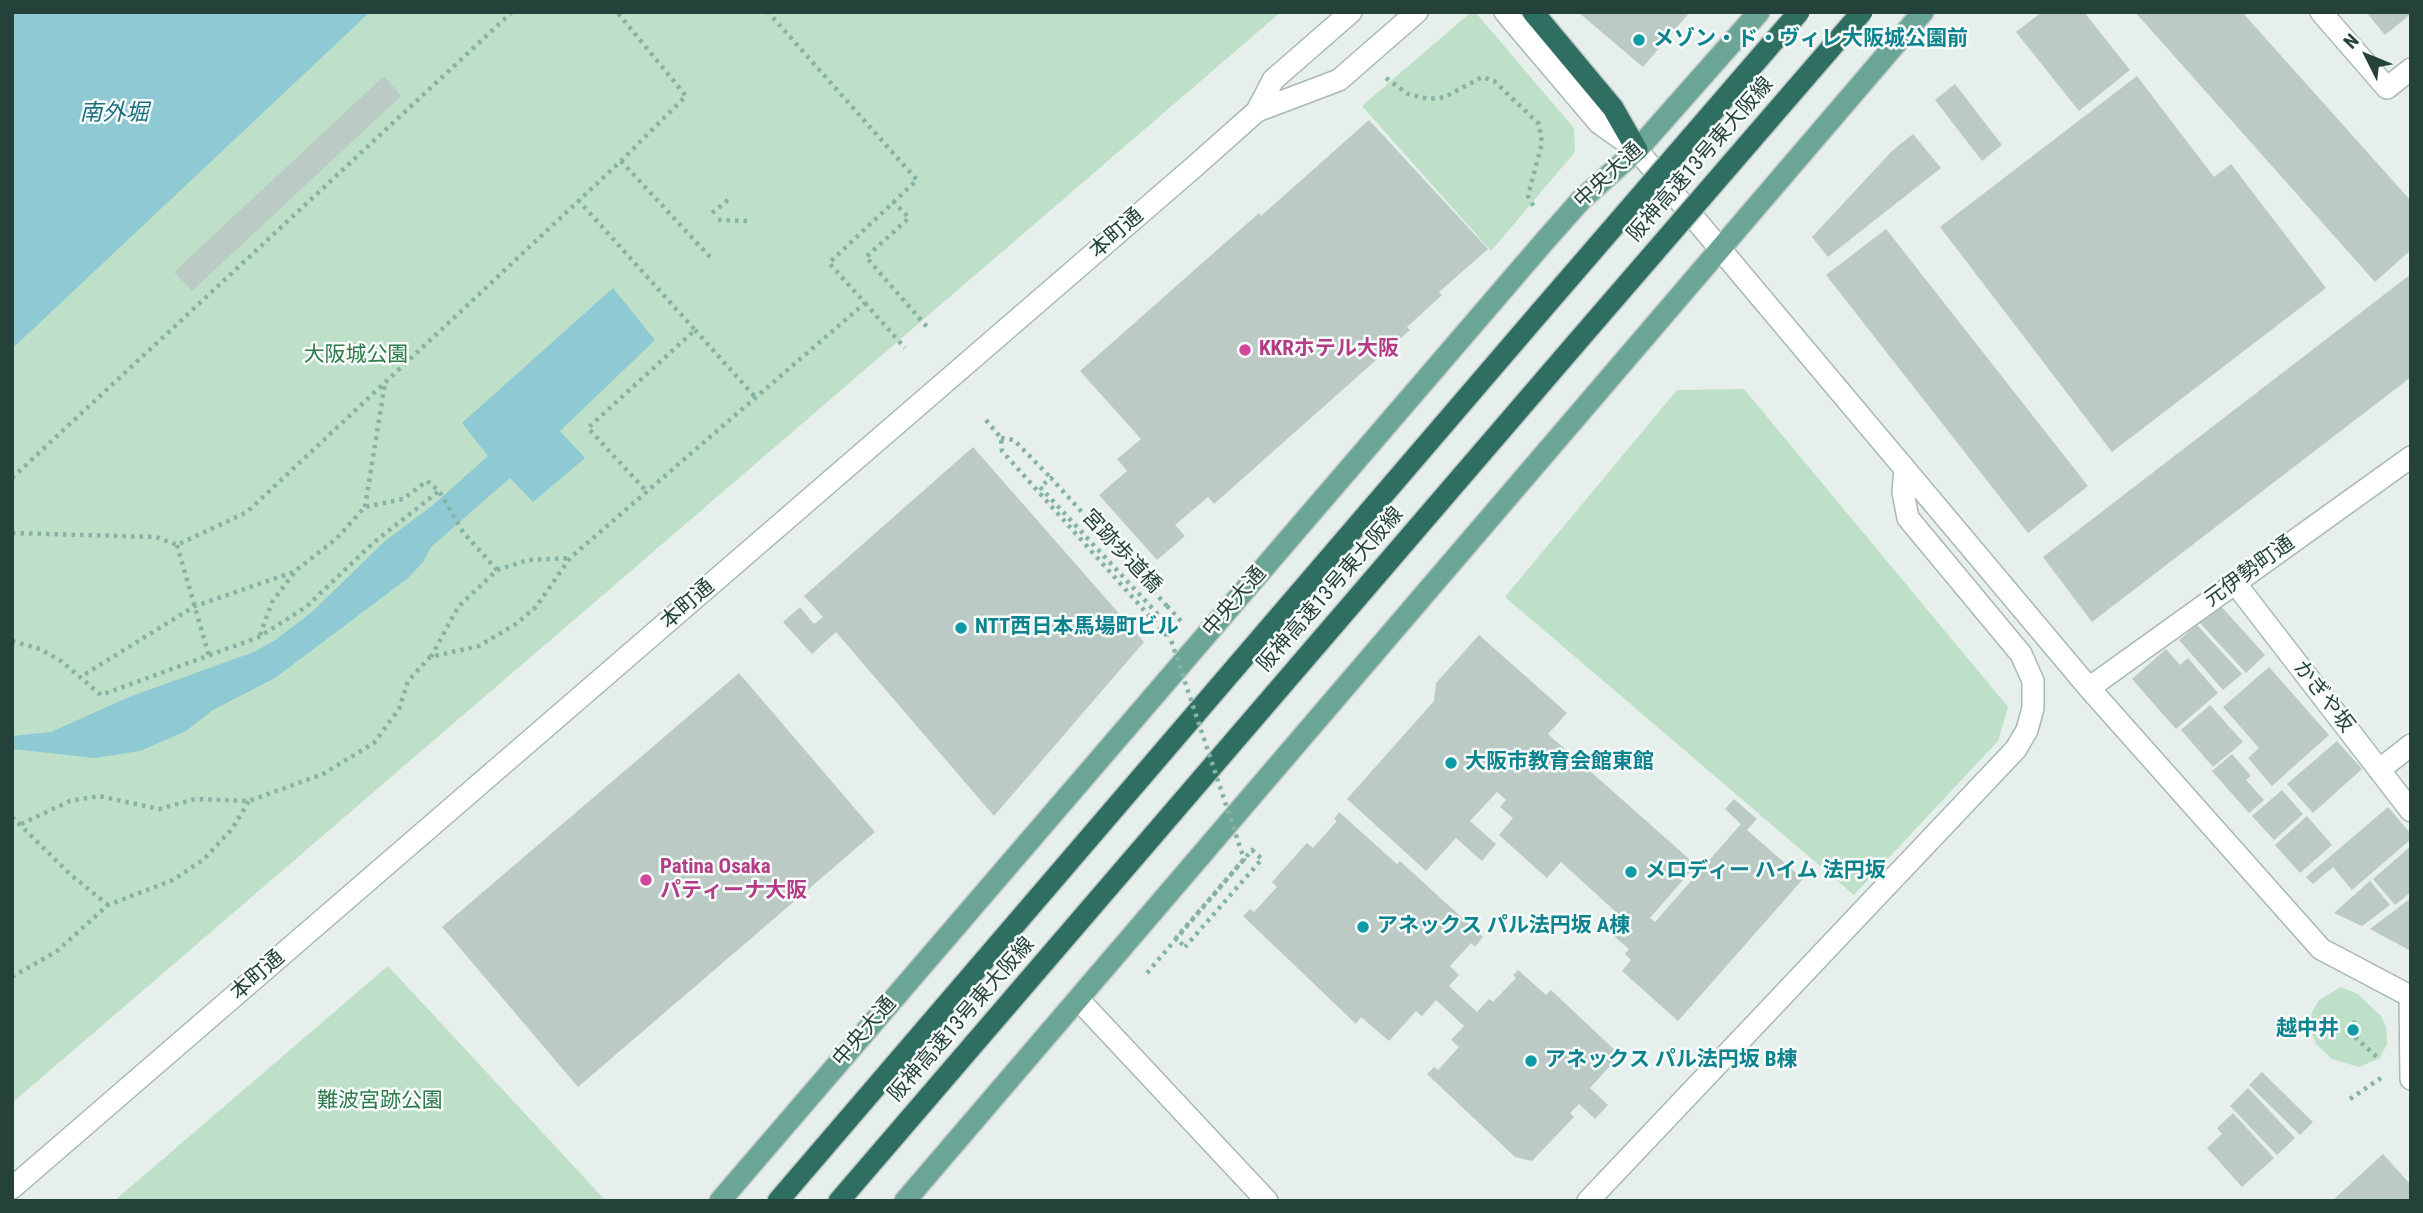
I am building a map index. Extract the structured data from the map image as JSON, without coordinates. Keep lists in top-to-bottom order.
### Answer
{
  "streets": {
    "highway": ["阪神高速13号東大阪線"],
    "main road": ["中央大通"],
    "street": ["本町通", "元伊勢町通", "かぎや坂"],
    "path": ["宮跡歩道橋"]
  },
  "crossings": [
    ["元伊勢町通", "かぎや坂"]
  ],
  "water": ["南外堀"],
  "parks": ["大阪城公園", "難波宮跡公園"],
  "places": [
    "メゾン・ド・ヴィレ大阪城公園前",
    "KKRホテル大阪",
    "NTT西日本馬場町ビル",
    "大阪市教育会館東館",
    "メロディー ハイム 法円坂",
    "Patina Osaka パティーナ大阪",
    "アネックス パル法円坂 A棟",
    "越中井",
    "アネックス パル法円坂 B棟"
  ],
  "north": "top left"
}
